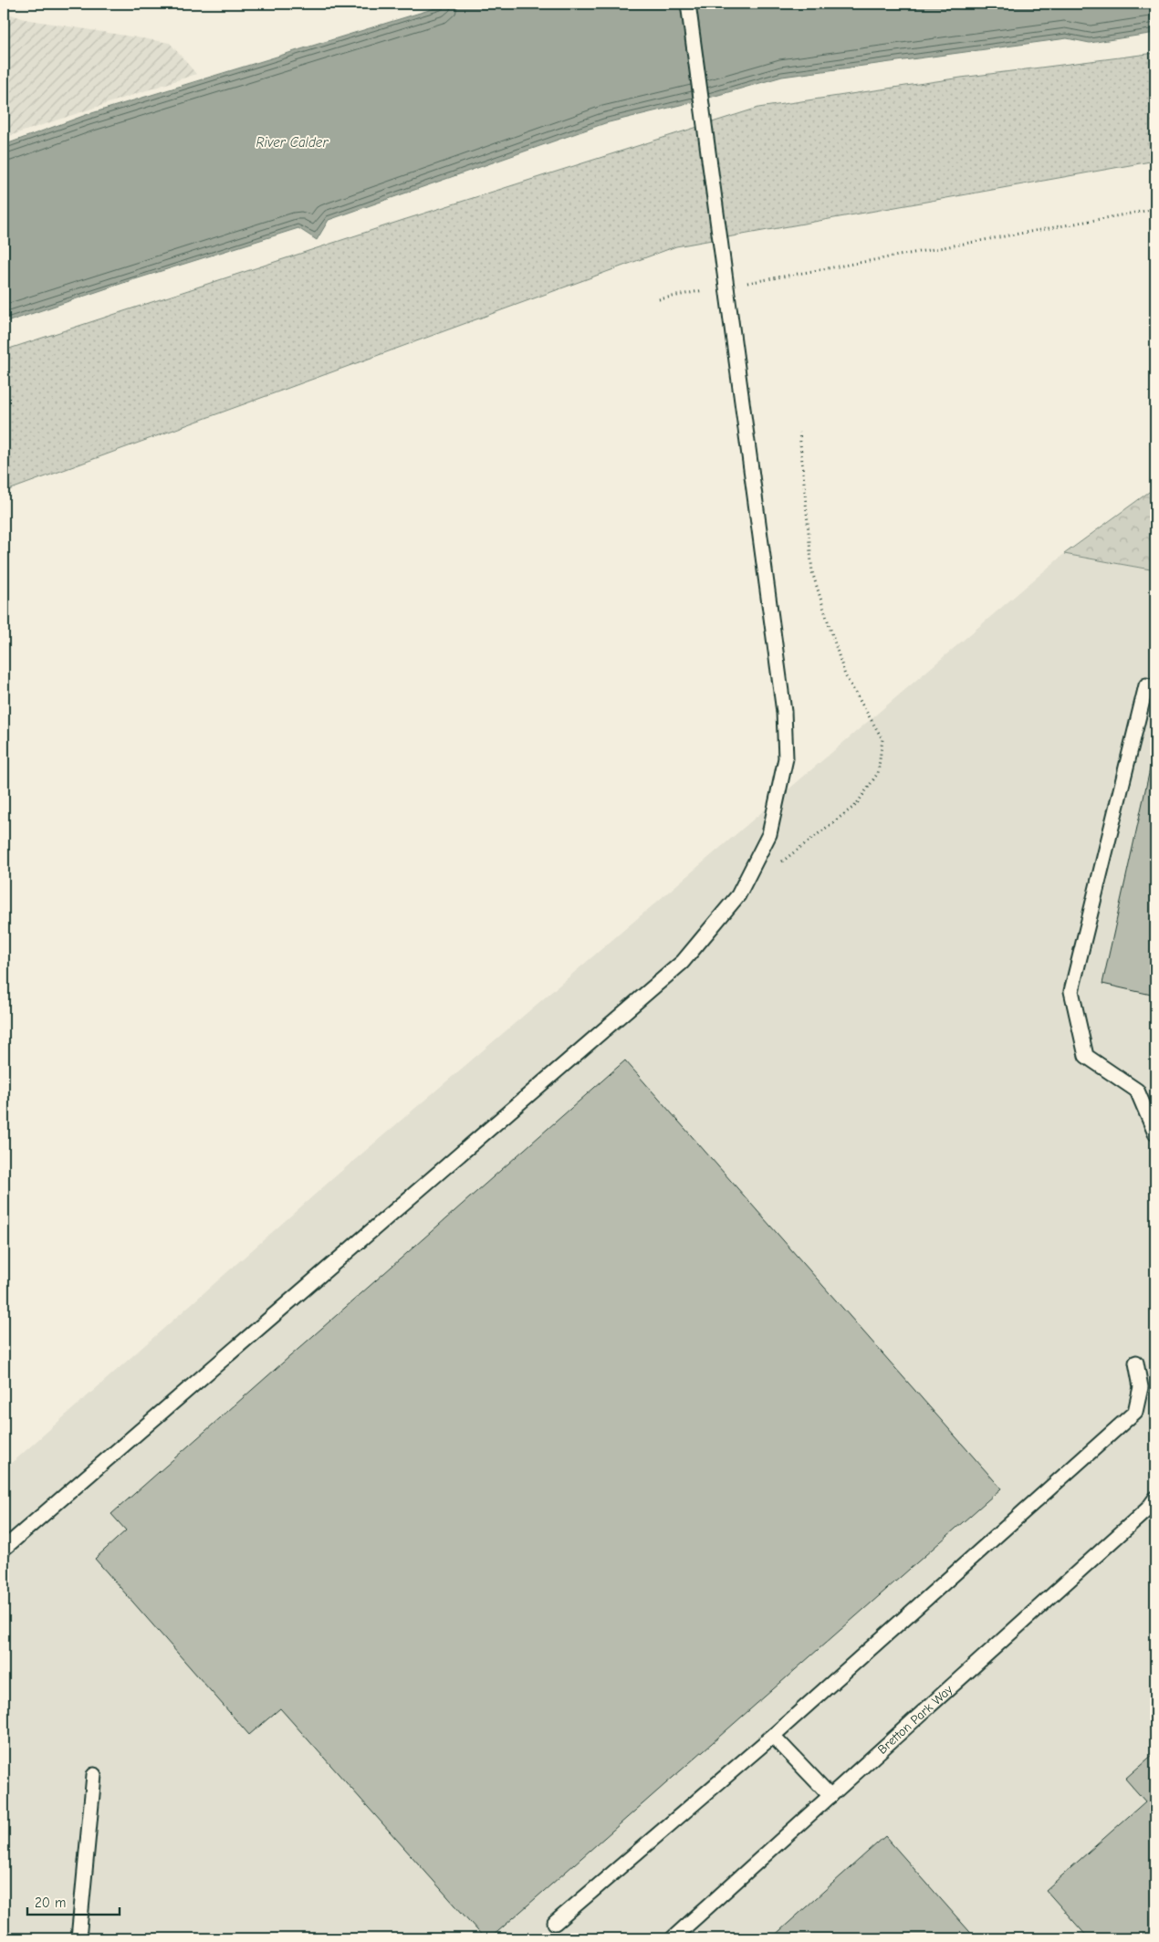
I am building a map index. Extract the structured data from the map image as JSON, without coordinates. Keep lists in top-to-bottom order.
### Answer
{
  "streets": {
    "lane": ["Bretton Park Way"]
  },
  "water": ["River Calder"],
  "scale_bar": "20 m"
}
